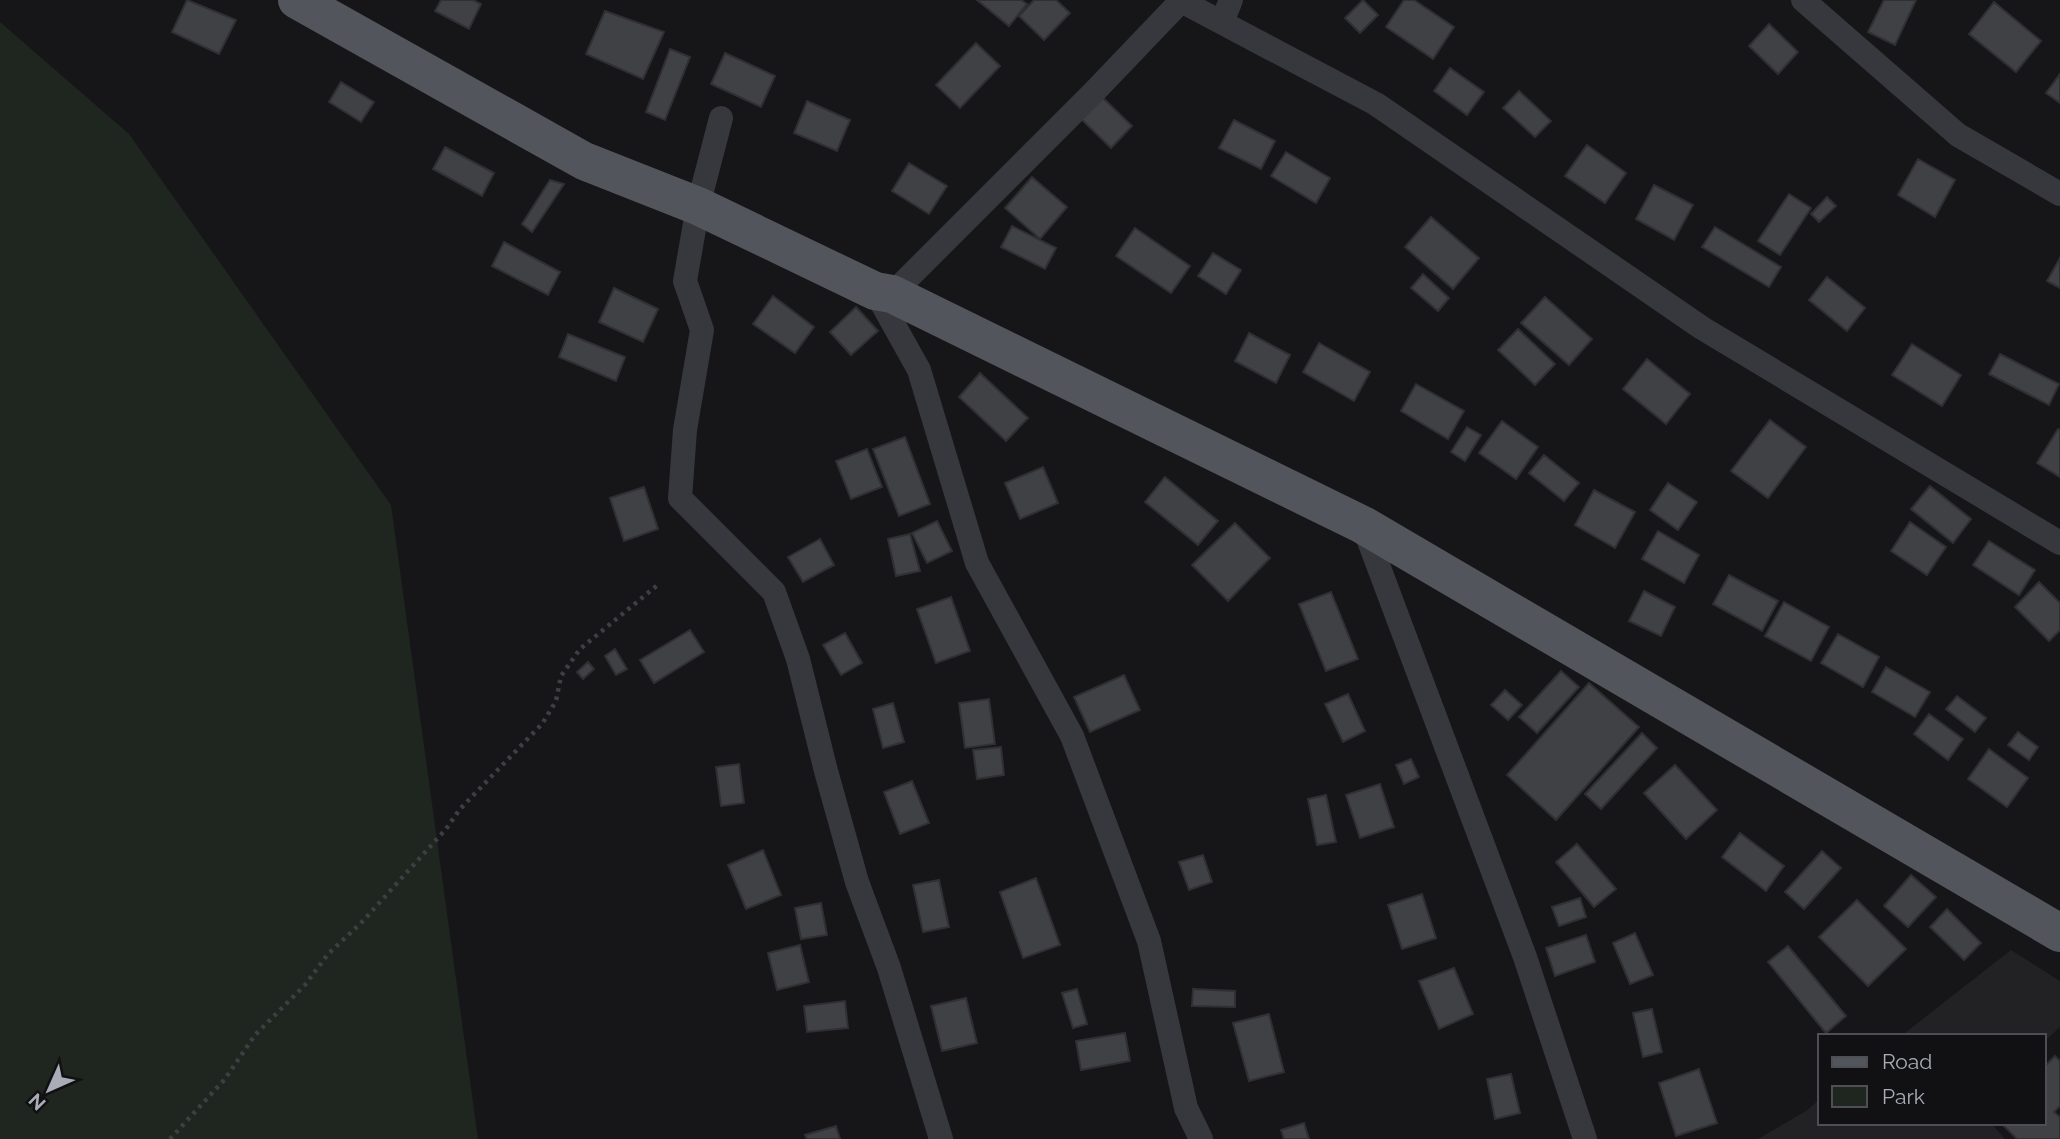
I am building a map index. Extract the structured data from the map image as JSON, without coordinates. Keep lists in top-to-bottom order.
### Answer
{
  "legend": ["Road", "Park"],
  "north": "bottom left"
}
